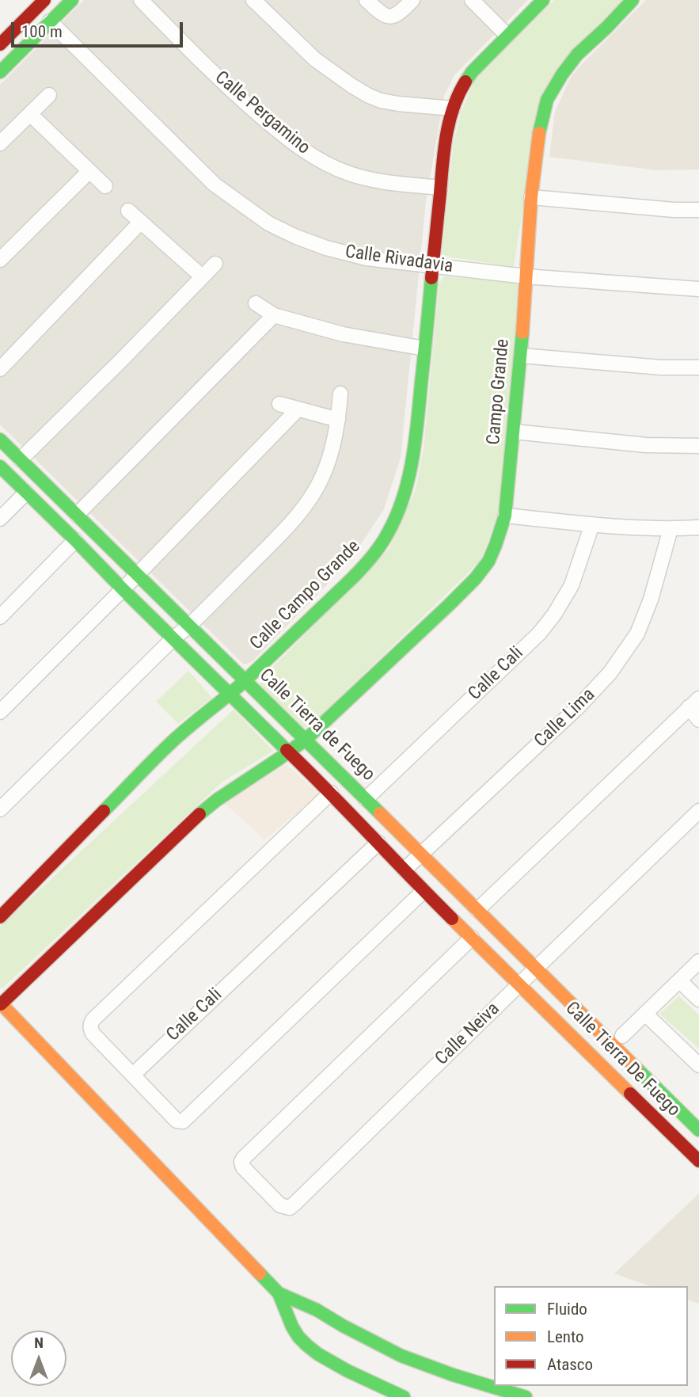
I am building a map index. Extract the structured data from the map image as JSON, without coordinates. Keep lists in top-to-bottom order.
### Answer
{
  "streets": {
    "street": [
      "Calle Pergamino",
      "Calle Rivadavia",
      "Campo Grande",
      "Calle Campo Grande",
      "Calle Cali",
      "Calle Lima",
      "Calle Tierra de Fuego",
      "Calle Neiva",
      "Calle Tierra De Fuego"
    ]
  },
  "crossings": [
    ["Calle Pergamino", "Calle Campo Grande"],
    ["Calle Rivadavia", "Campo Grande"],
    ["Calle Rivadavia", "Calle Campo Grande"],
    ["Campo Grande", "Calle Tierra de Fuego"],
    ["Calle Campo Grande", "Calle Tierra de Fuego"],
    ["Calle Cali", "Calle Tierra de Fuego"],
    ["Calle Lima", "Calle Tierra de Fuego"],
    ["Calle Tierra de Fuego", "Calle Neiva"],
    ["Calle Tierra de Fuego", "Calle Tierra De Fuego"],
    ["Calle Neiva", "Calle Tierra De Fuego"]
  ],
  "legend": ["Fluido", "Lento", "Atasco"],
  "scale_bar": "100 m",
  "north": "top"
}
